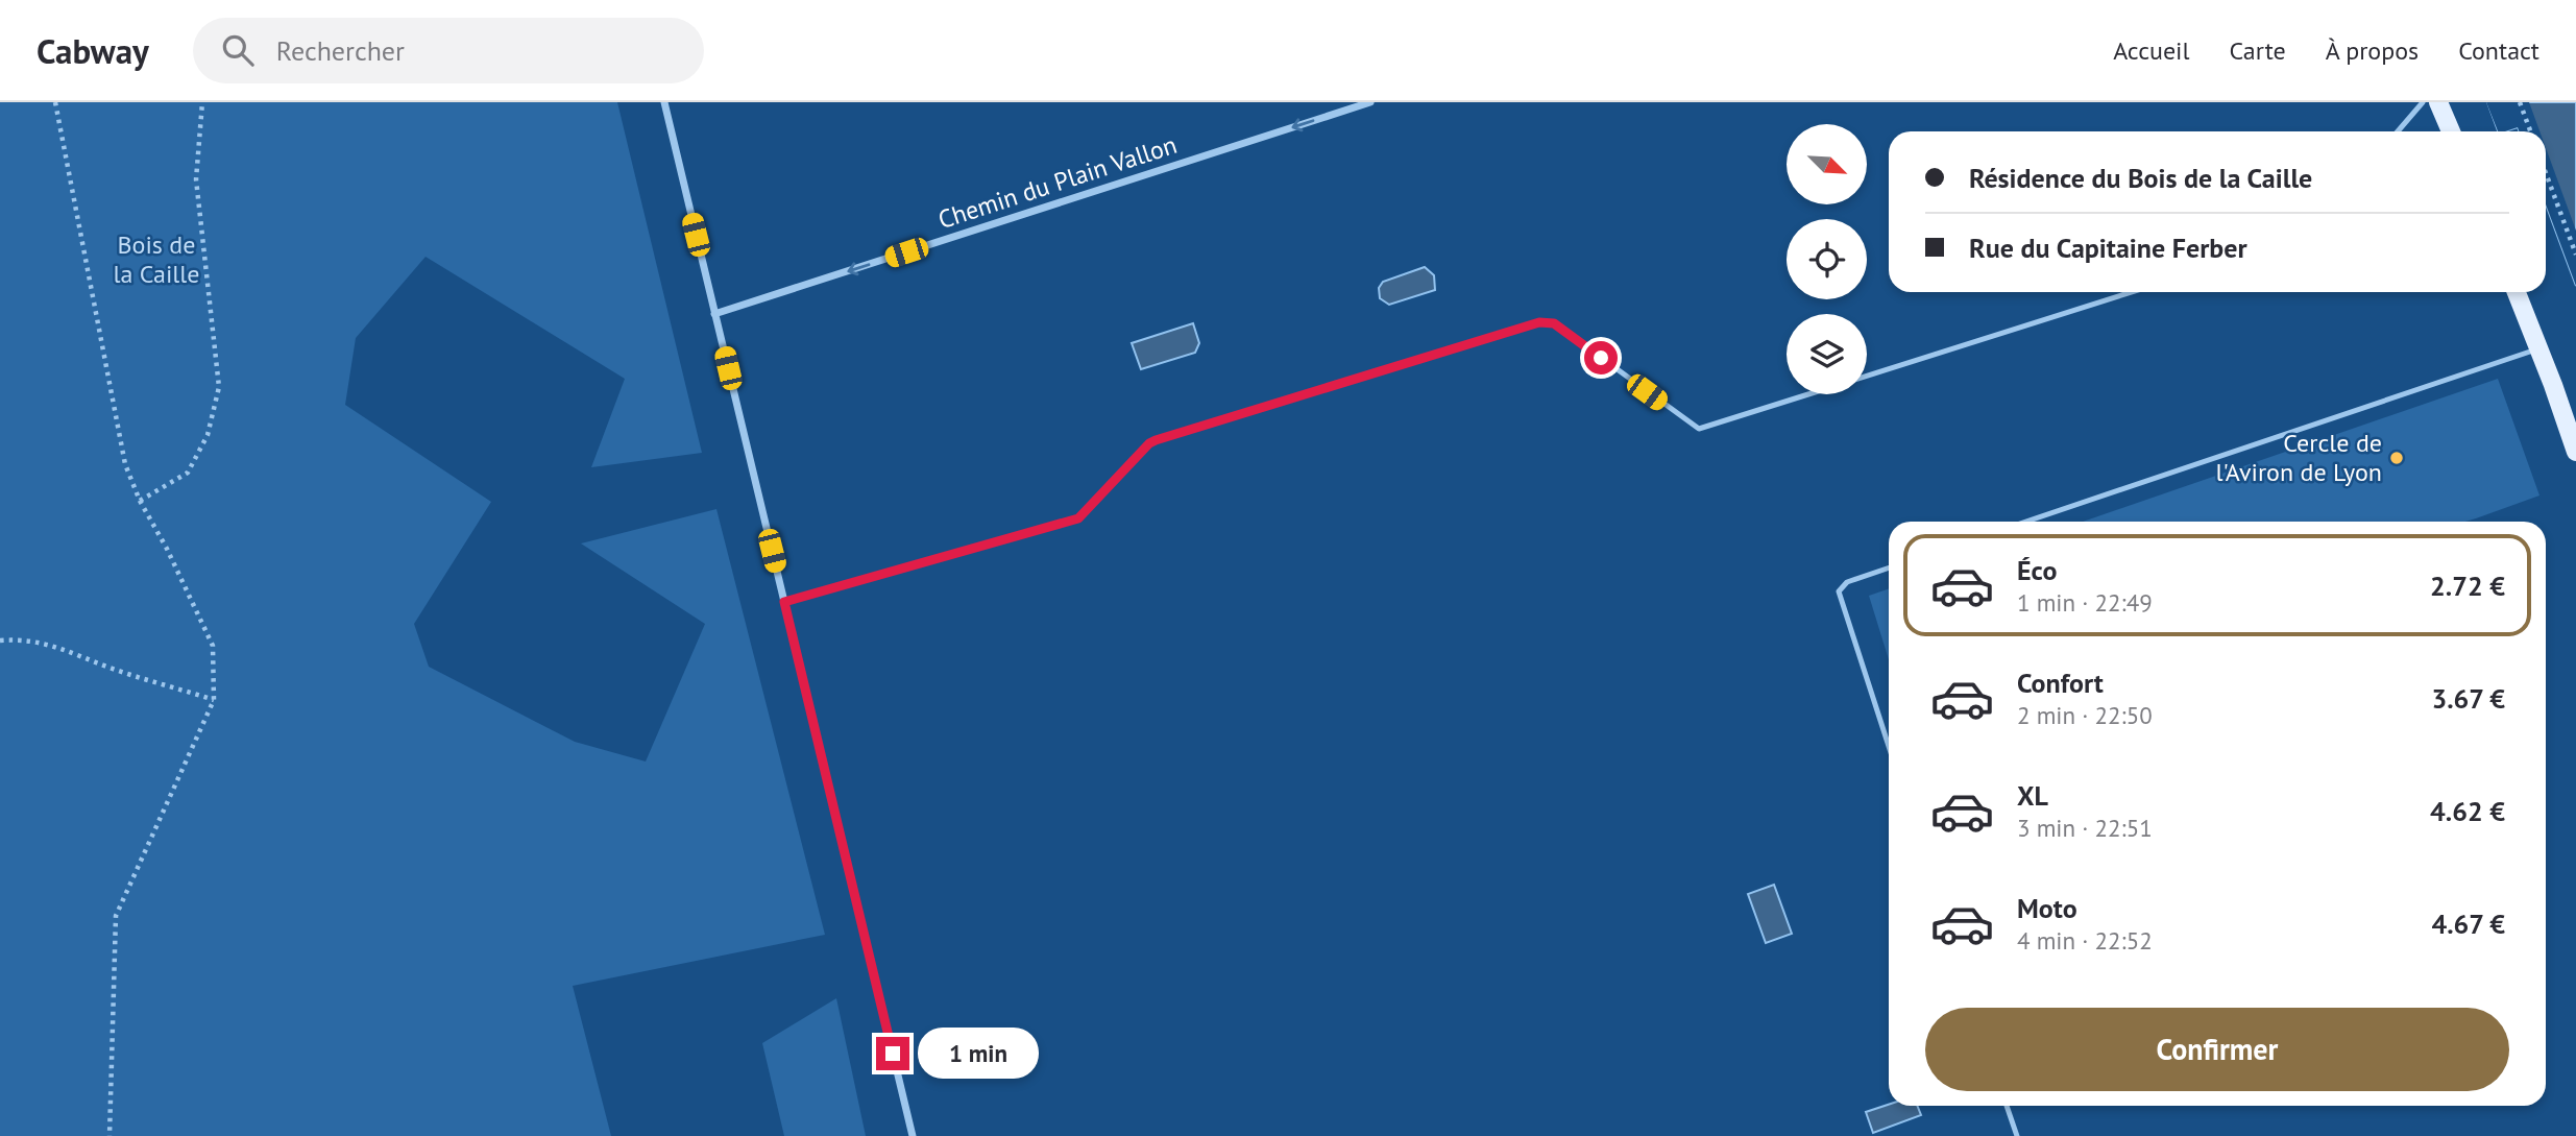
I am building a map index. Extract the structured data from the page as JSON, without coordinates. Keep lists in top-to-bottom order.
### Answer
{
  "streets": {
    "street": ["Chemin du Plain Vallon"]
  },
  "one_way": ["Chemin du Plain Vallon"],
  "parks": ["Bois de la Caille"],
  "places": ["Cercle de l'Aviron de Lyon"],
  "north": "bottom right",
  "page": {
    "header": "Cabway",
    "search": "Rechercher",
    "nav": [
      "Accueil",
      "Carte",
      "À propos",
      "Contact"
    ],
    "banner": ["Résidence du Bois de la Caille", "Rue du Capitaine Ferber"],
    "list": [
      {
        "name": "Éco",
        "note": "1 min · 22:49",
        "value": "2.72 €"
      },
      {
        "name": "Confort",
        "note": "2 min · 22:50",
        "value": "3.67 €"
      },
      {
        "name": "XL",
        "note": "3 min · 22:51",
        "value": "4.62 €"
      },
      {
        "name": "Moto",
        "note": "4 min · 22:52",
        "value": "4.67 €"
      }
    ],
    "buttons": "Confirmer",
    "bubble": "1 min"
  }
}
